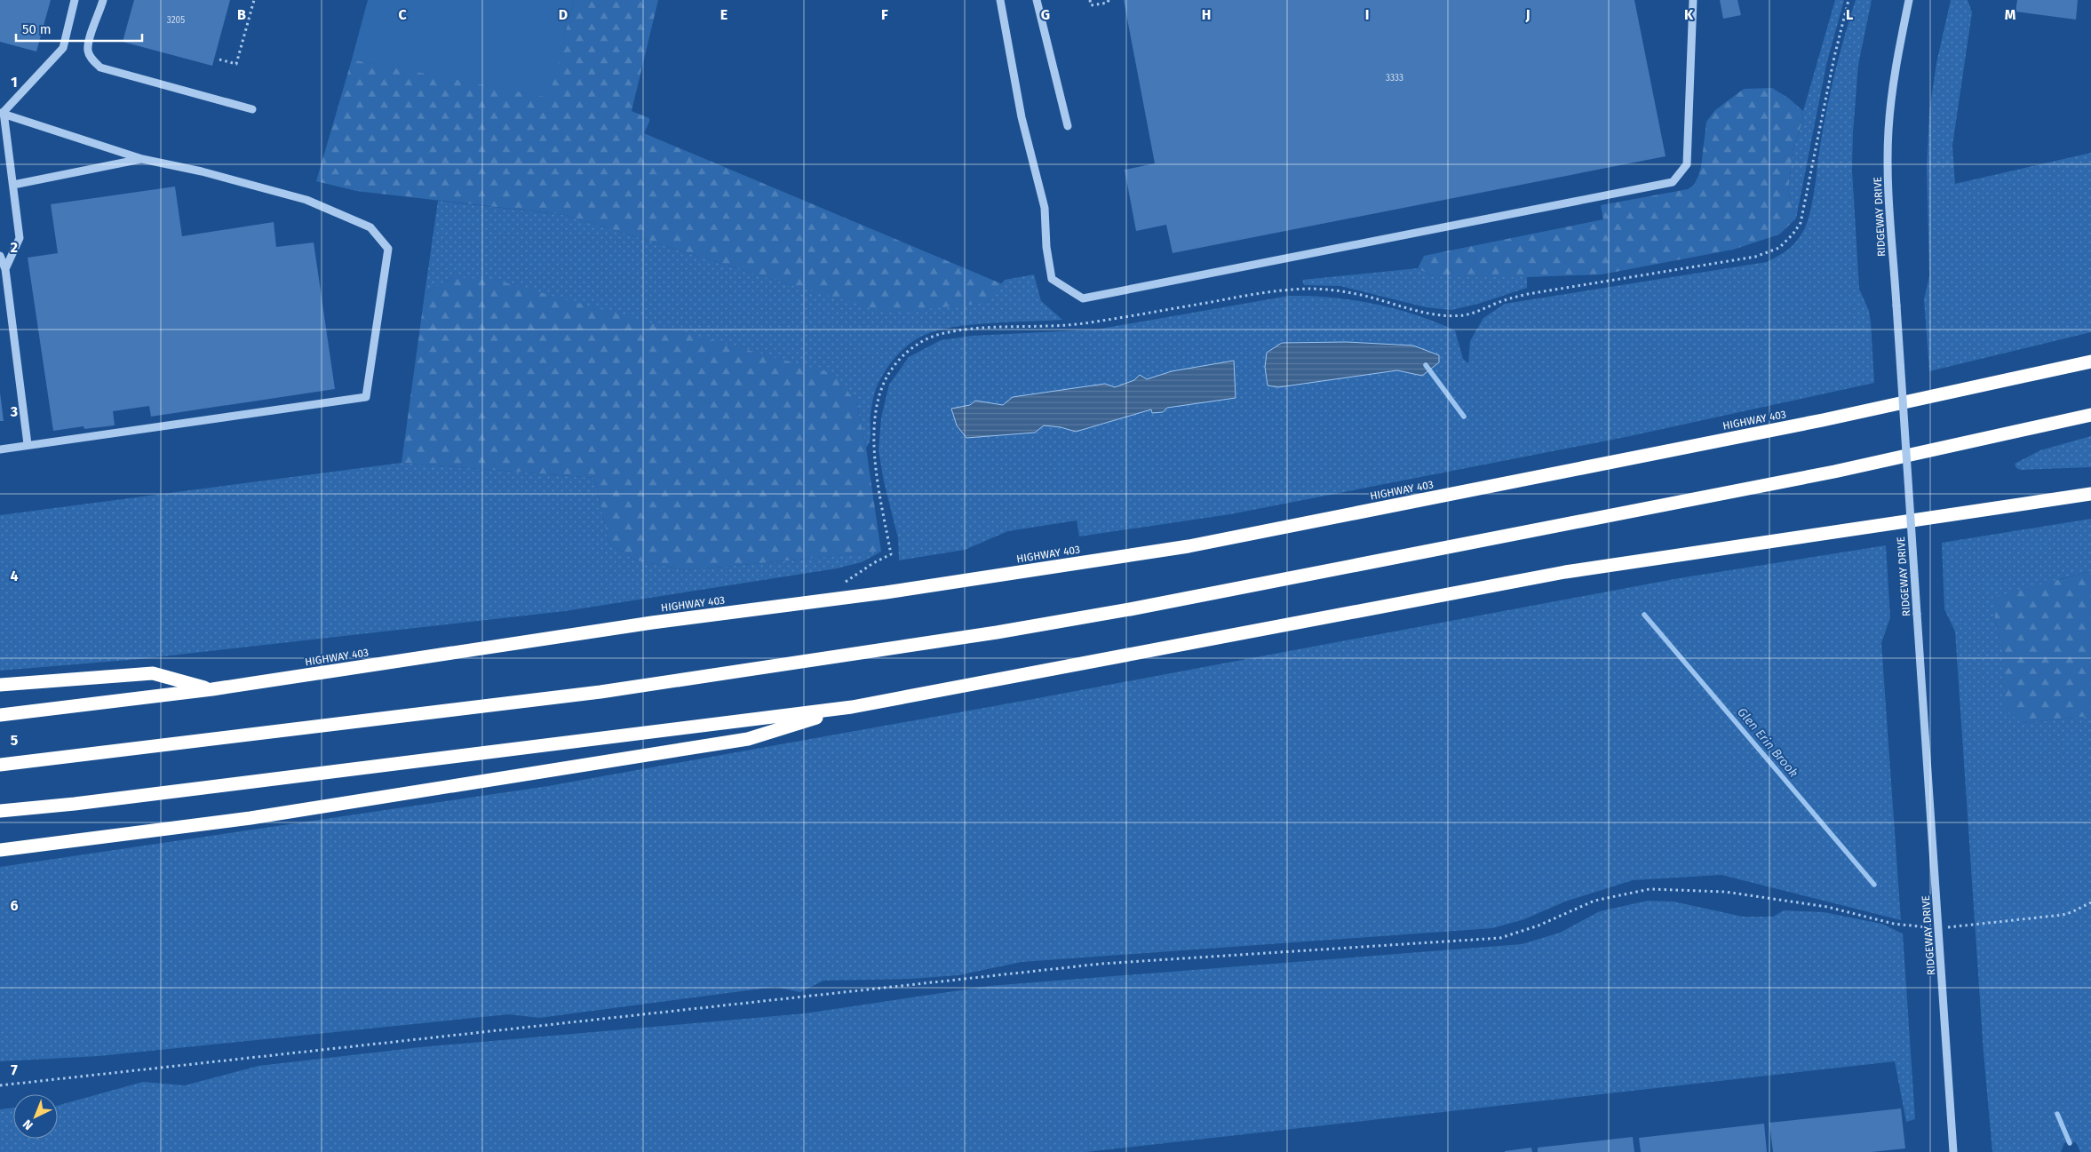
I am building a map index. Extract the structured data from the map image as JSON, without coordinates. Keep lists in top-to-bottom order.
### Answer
{
  "streets": {
    "highway": ["HIGHWAY 403"],
    "street": ["RIDGEWAY DRIVE"]
  },
  "water": ["Glen Erin Brook"],
  "house_numbers": ["3205", "3333"],
  "scale_bar": "50 m",
  "north": "bottom left",
  "grid": {
    "columns": [
      "B",
      "C",
      "D",
      "E",
      "F",
      "G",
      "H",
      "I",
      "J",
      "K",
      "L",
      "M"
    ],
    "rows": [
      "1",
      "2",
      "3",
      "4",
      "5",
      "6",
      "7"
    ]
  }
}
